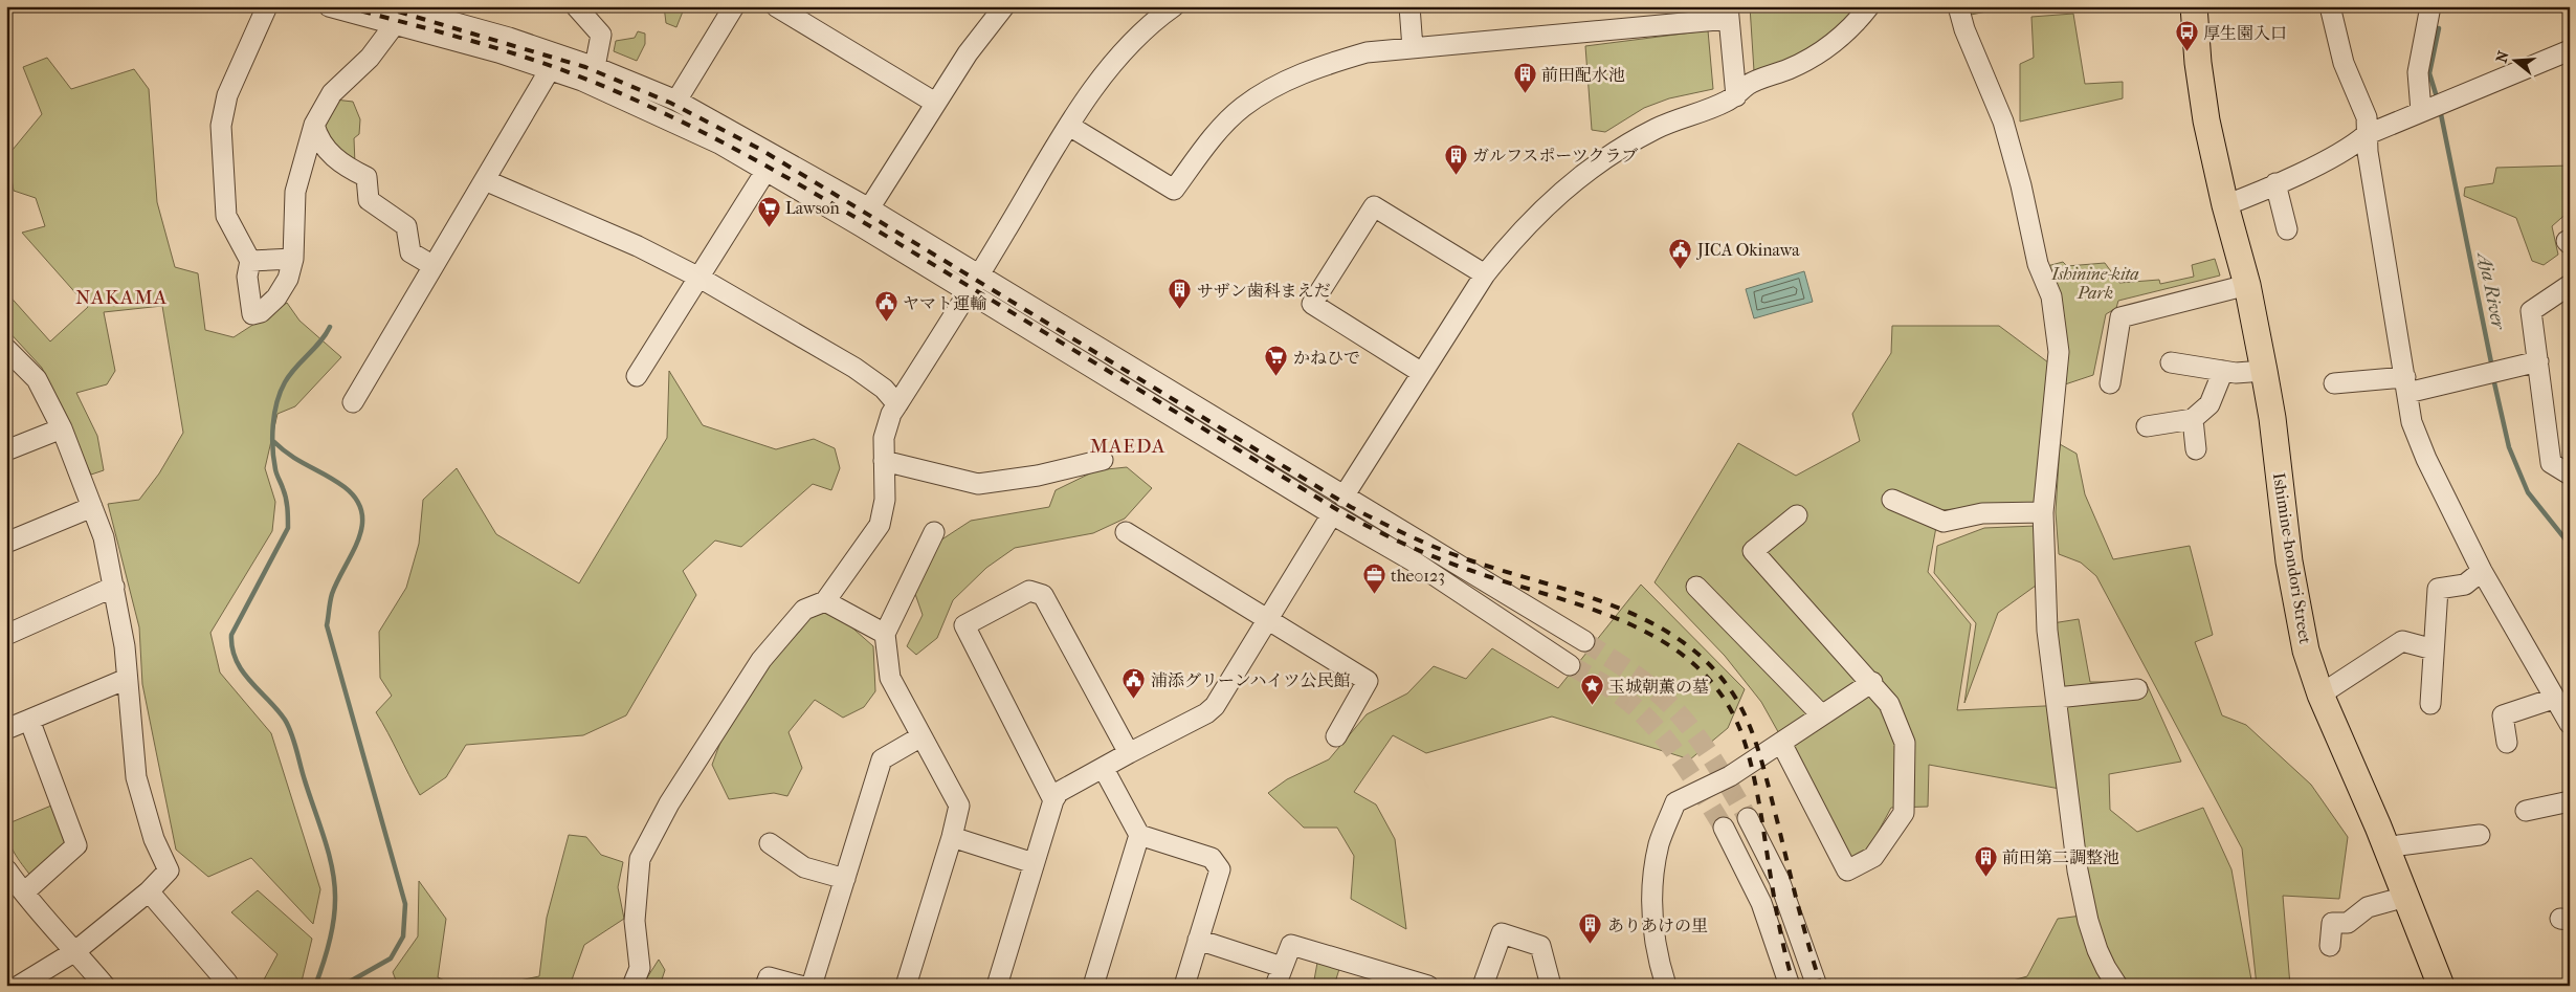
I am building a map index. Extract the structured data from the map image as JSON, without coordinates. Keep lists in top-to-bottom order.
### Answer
{
  "streets": {
    "main road": ["Ishimine-hondori Street"]
  },
  "districts": ["NAKAMA", "MAEDA"],
  "water": ["Aja River"],
  "parks": ["Ishinine-kita Park"],
  "places": {
    "bus stop": ["厚生園入口"],
    "building": [
      "前田配水池",
      "ガルフスポーツクラブ",
      "サザン歯科まえだ",
      "前田第二調整池",
      "ありあけの里"
    ],
    "supermarket": ["Lawson", "かねひで"],
    "public building": ["JICA Okinawa", "ヤマト運輸", "浦添グリーンハイツ公民館"],
    "office": ["the0123"],
    "place": ["玉城朝薫の墓"]
  },
  "north": "left"
}
